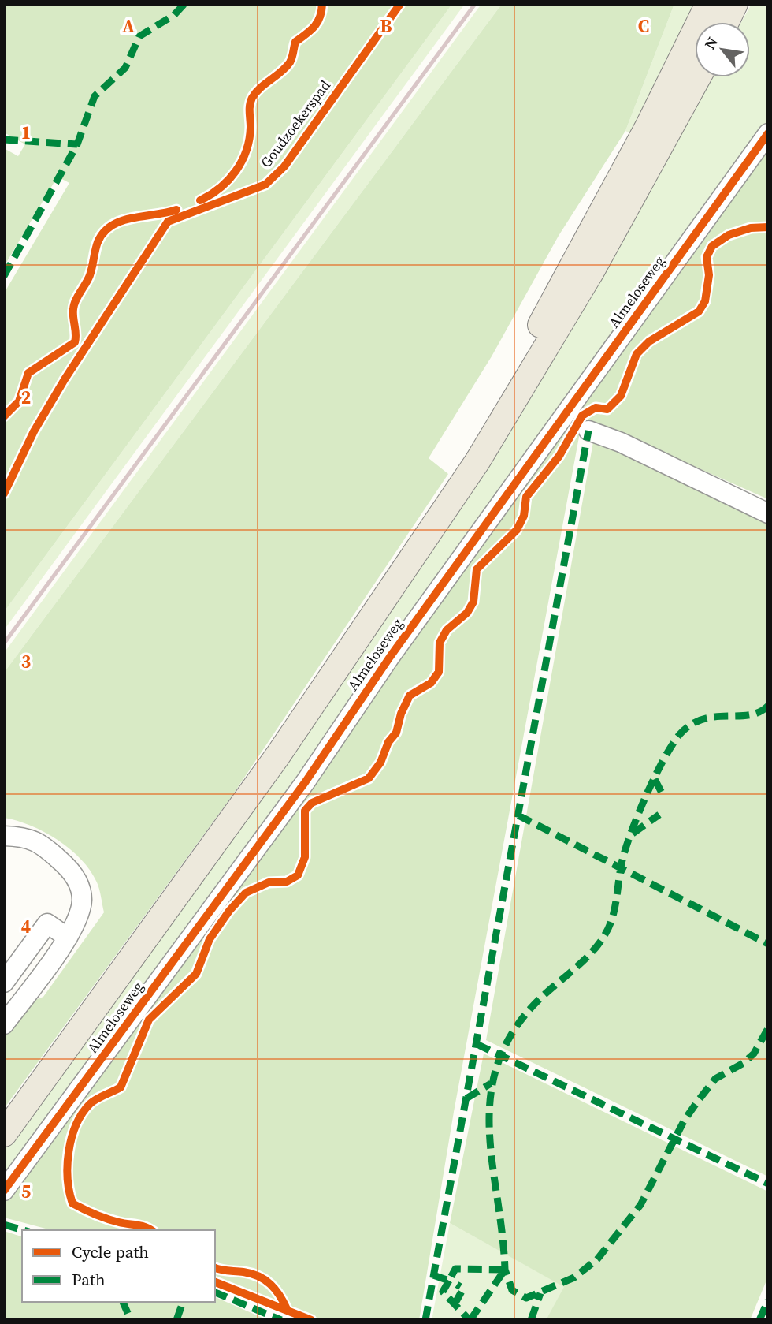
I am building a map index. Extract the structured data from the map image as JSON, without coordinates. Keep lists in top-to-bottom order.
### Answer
{
  "streets": {
    "main road": ["Almeloseweg"],
    "cycle path": ["Goudzoekerspad"]
  },
  "legend": ["Cycle path", "Path"],
  "north": "top left",
  "grid": {
    "columns": ["A", "B", "C"],
    "rows": [
      "1",
      "2",
      "3",
      "4",
      "5"
    ]
  }
}
